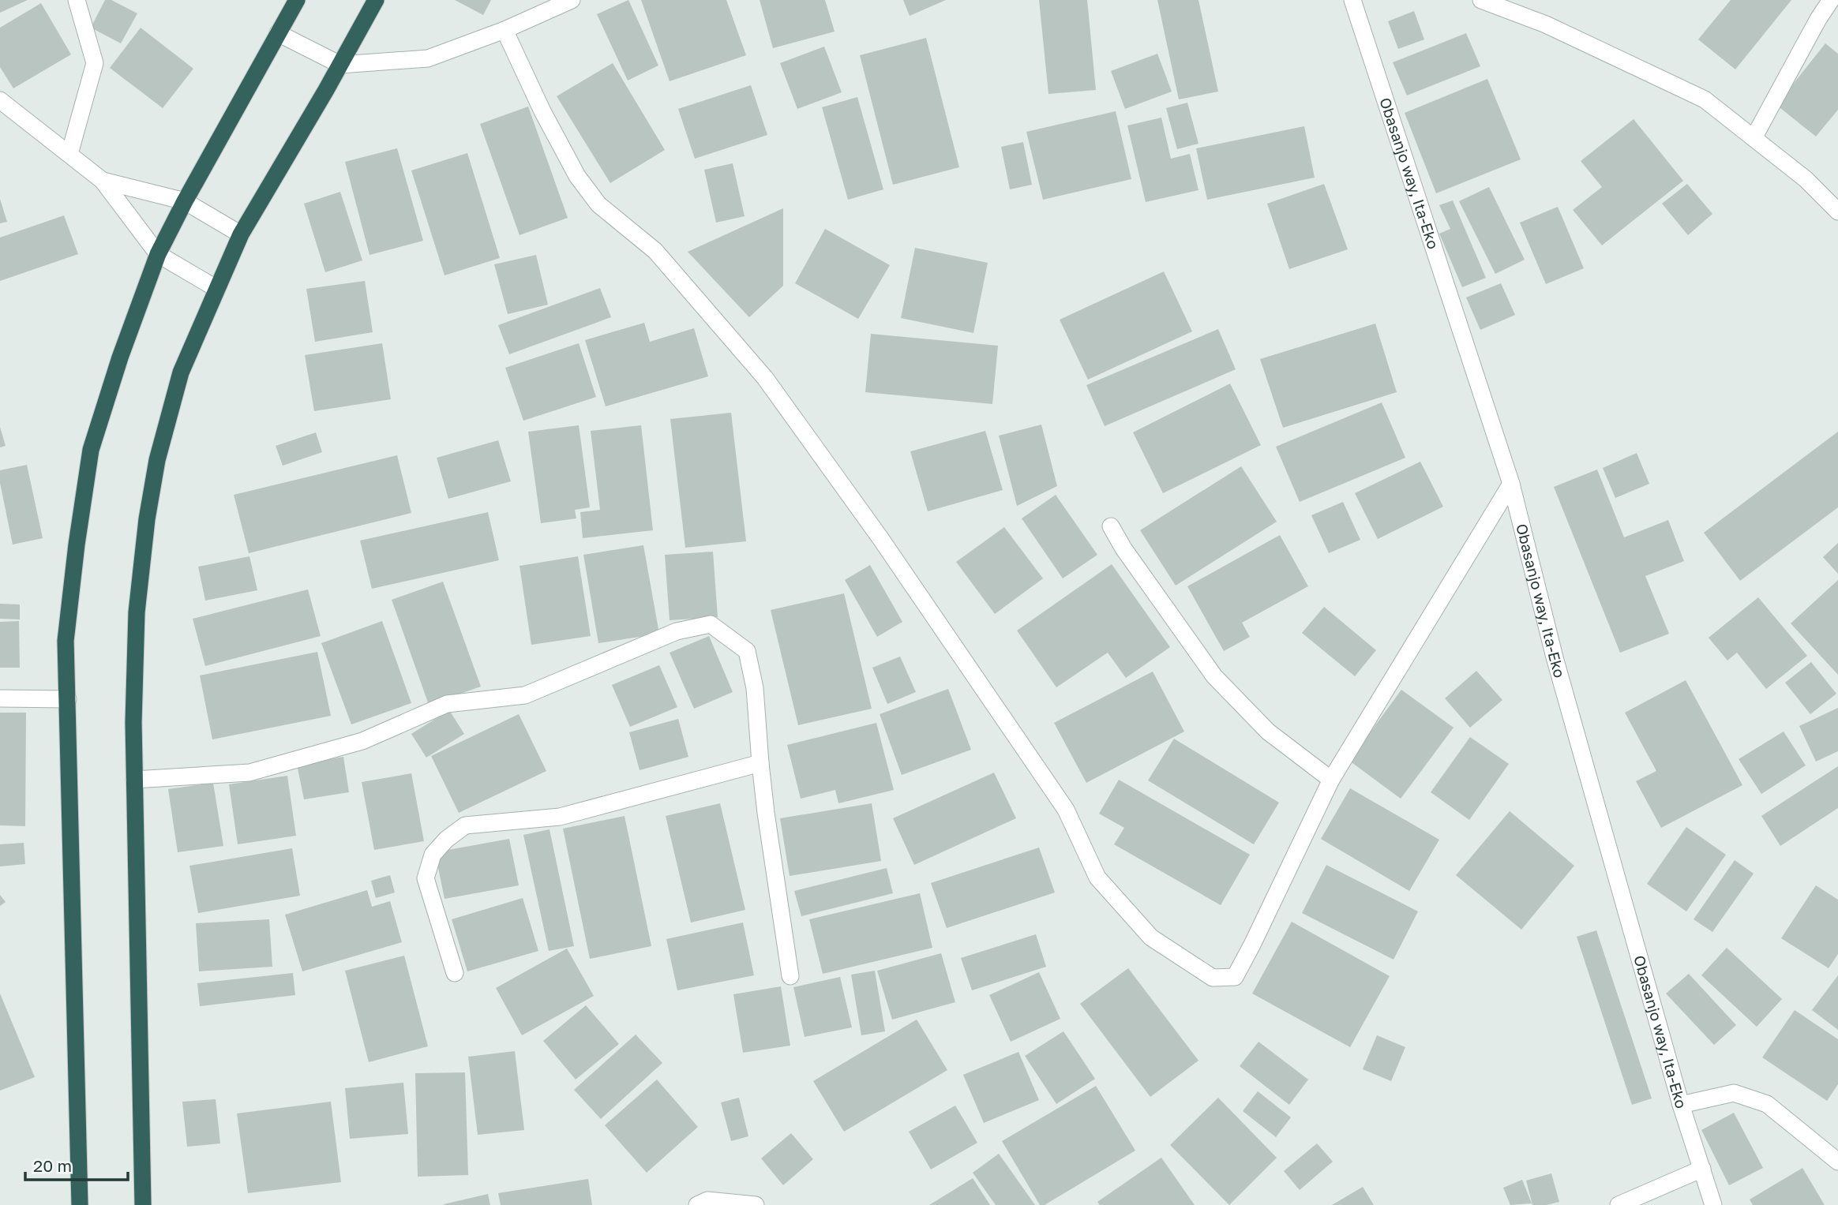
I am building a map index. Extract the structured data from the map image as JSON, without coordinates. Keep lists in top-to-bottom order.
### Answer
{
  "streets": {
    "street": ["Obasanjo way, Ita-Eko"]
  },
  "scale_bar": "20 m"
}
